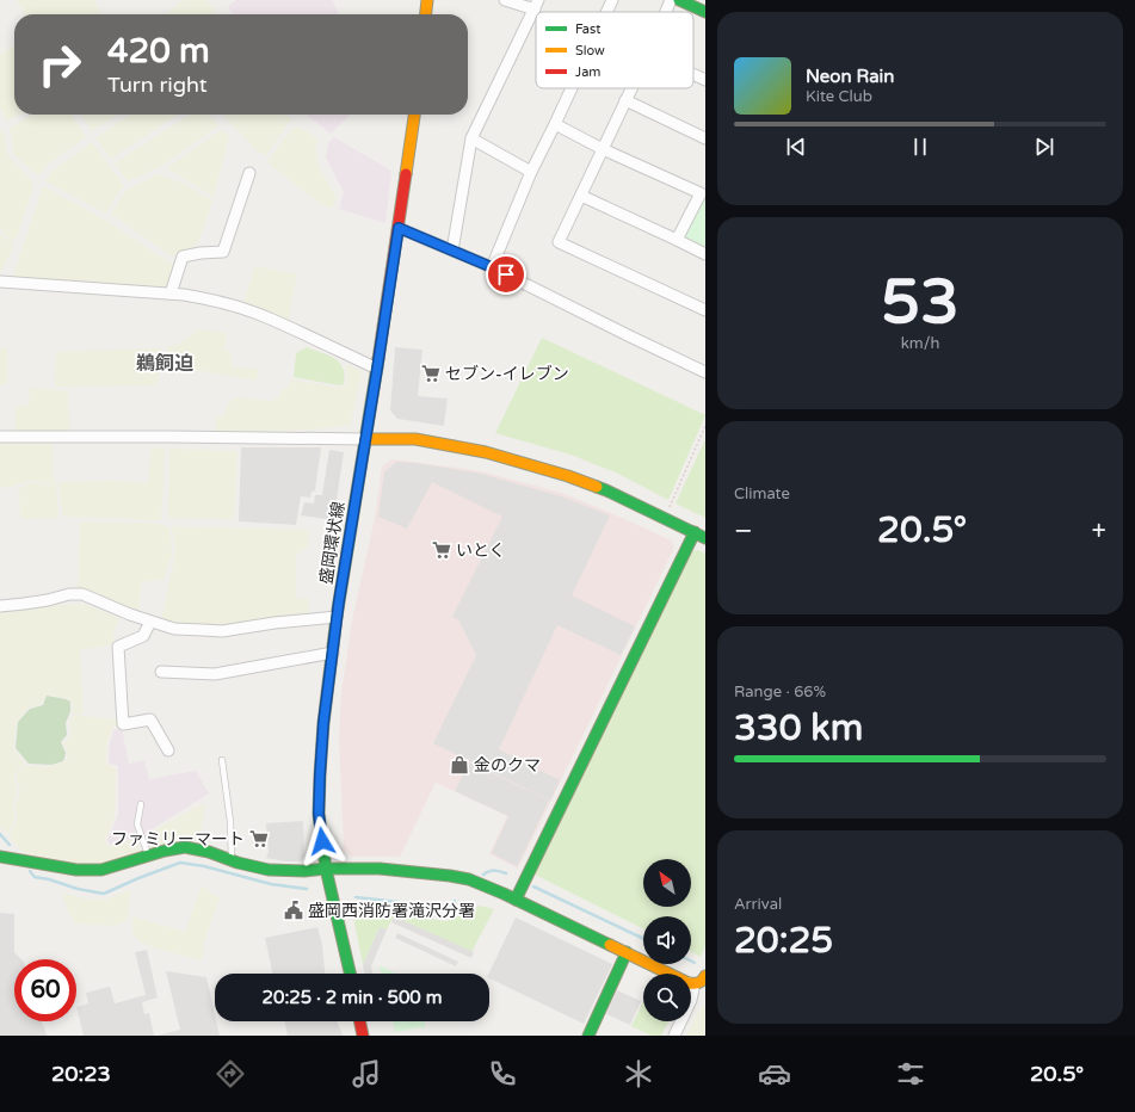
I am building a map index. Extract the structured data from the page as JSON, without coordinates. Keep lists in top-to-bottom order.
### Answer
{
  "streets": {
    "street": ["盛岡環状線"]
  },
  "districts": ["鵜飼迫"],
  "places": {
    "supermarket": ["セブン-イレブン", "いとく", "ファミリーマート"],
    "shop": ["金のクマ"],
    "public building": ["盛岡西消防署滝沢分署"]
  },
  "legend": ["Fast", "Slow", "Jam"],
  "north": "top left",
  "page": {
    "turn": ["420 m", "Turn right"],
    "song": ["Neon Rain", "Kite Club"],
    "tile": [
      ["53", "km/h"],
      "Climate",
      ["Range · 66%", "330 km"],
      ["Arrival", "20:25"]
    ],
    "heat": ["−", "20.5°", "+"],
    "limit": "60",
    "trip": "20:25 · 2 min · 500 m",
    "tabs": ["20:23", "20.5°"]
  }
}
